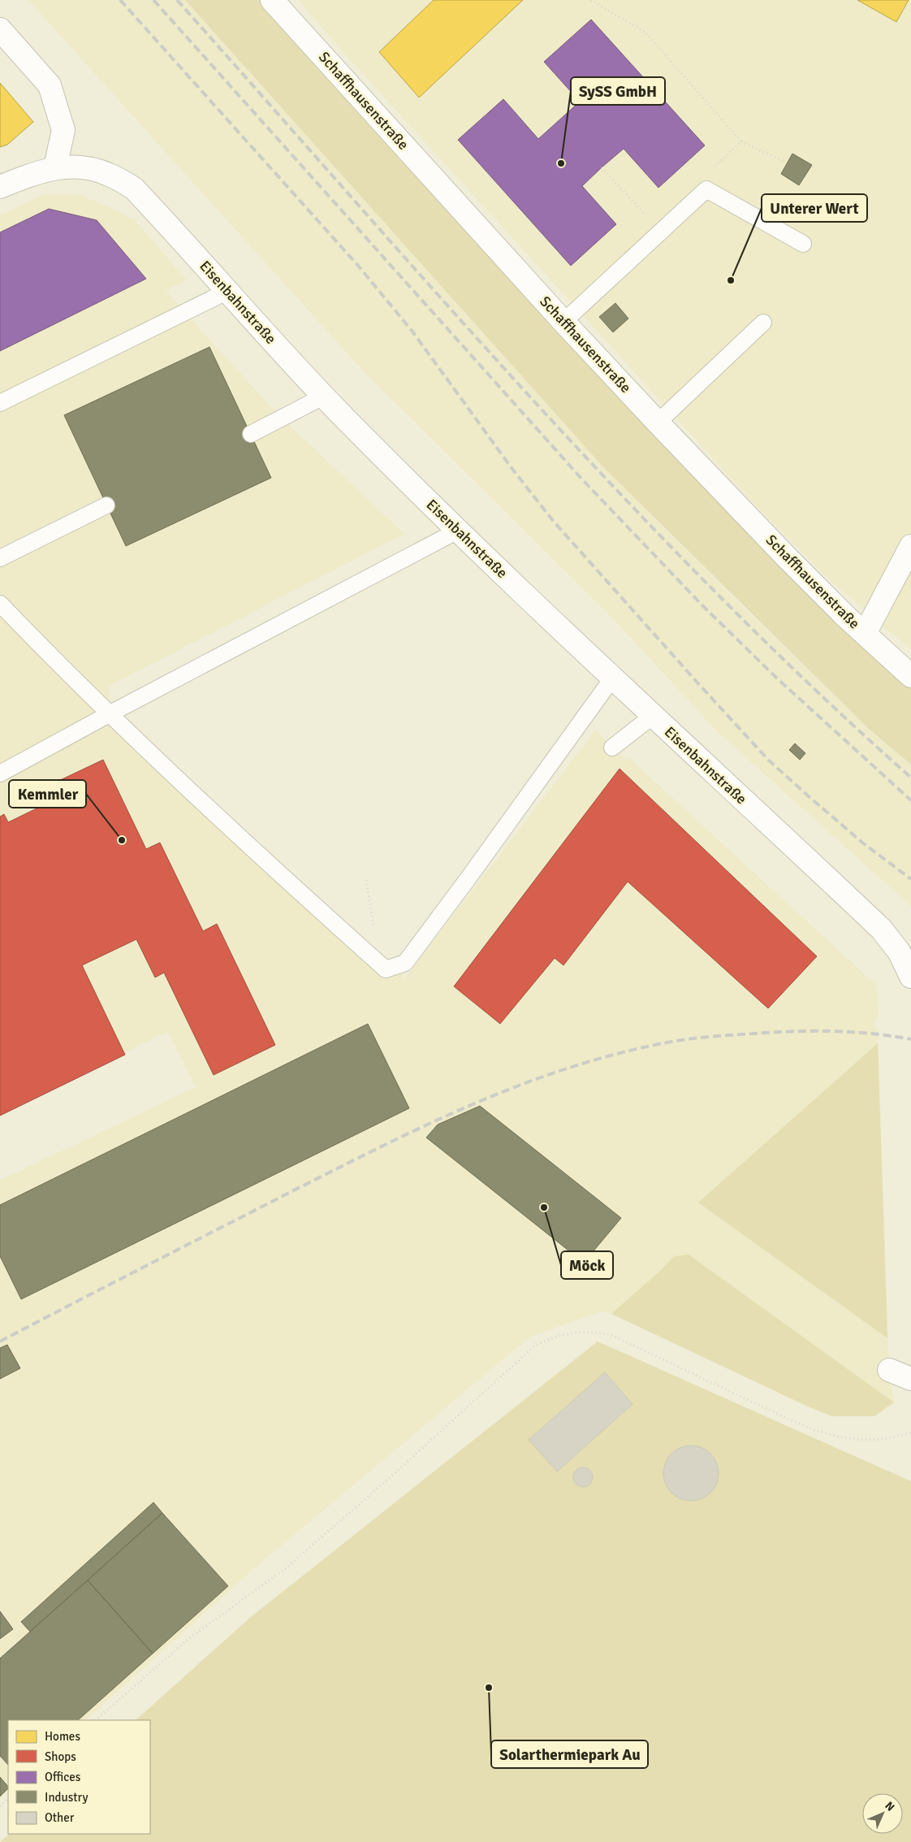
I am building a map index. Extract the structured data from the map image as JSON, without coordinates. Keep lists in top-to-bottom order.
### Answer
{
  "streets": {
    "street": ["Schaffhausenstraße", "Eisenbahnstraße"]
  },
  "places": [
    "SySS GmbH",
    "Unterer Wert",
    "Kemmler",
    "Möck",
    "Solarthermiepark Au"
  ],
  "legend": [
    "Homes",
    "Shops",
    "Offices",
    "Industry",
    "Other"
  ],
  "north": "top right"
}
